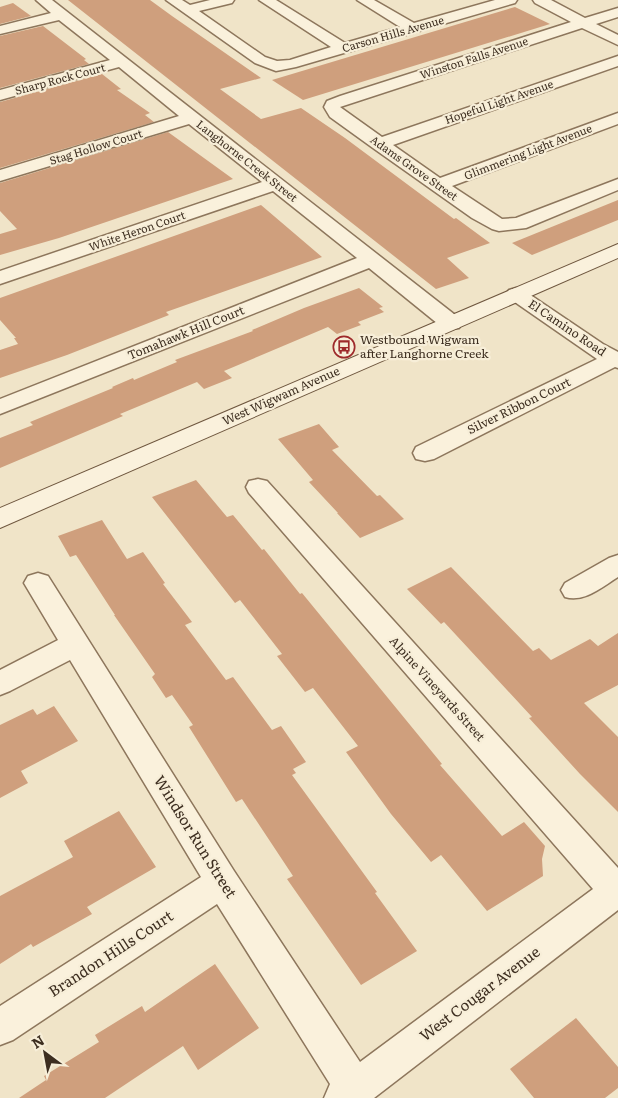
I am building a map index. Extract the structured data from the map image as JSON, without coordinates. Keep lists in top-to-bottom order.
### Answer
{
  "streets": {
    "street": [
      "Carson Hills Avenue",
      "Winston Falls Avenue",
      "Sharp Rock Court",
      "Hopeful Light Avenue",
      "Stag Hollow Court",
      "Glimmering Light Avenue",
      "Langhorne Creek Street",
      "Adams Grove Street",
      "White Heron Court",
      "El Camino Road",
      "Tomahawk Hill Court",
      "West Wigwam Avenue",
      "Silver Ribbon Court",
      "Alpine Vineyards Street",
      "Windsor Run Street",
      "Brandon Hills Court",
      "West Cougar Avenue"
    ]
  },
  "crossings": [
    ["Winston Falls Avenue", "Adams Grove Street"],
    ["Sharp Rock Court", "Langhorne Creek Street"],
    ["Hopeful Light Avenue", "Adams Grove Street"],
    ["Stag Hollow Court", "Langhorne Creek Street"],
    ["Glimmering Light Avenue", "Adams Grove Street"],
    ["Langhorne Creek Street", "White Heron Court"],
    ["Langhorne Creek Street", "Tomahawk Hill Court"],
    ["Langhorne Creek Street", "West Wigwam Avenue"],
    ["El Camino Road", "West Wigwam Avenue"],
    ["El Camino Road", "Silver Ribbon Court"],
    ["Alpine Vineyards Street", "West Cougar Avenue"],
    ["Windsor Run Street", "Brandon Hills Court"],
    ["Windsor Run Street", "West Cougar Avenue"]
  ],
  "places": {
    "bus stop": ["Westbound Wigwam after Langhorne Creek"]
  },
  "north": "top left"
}
